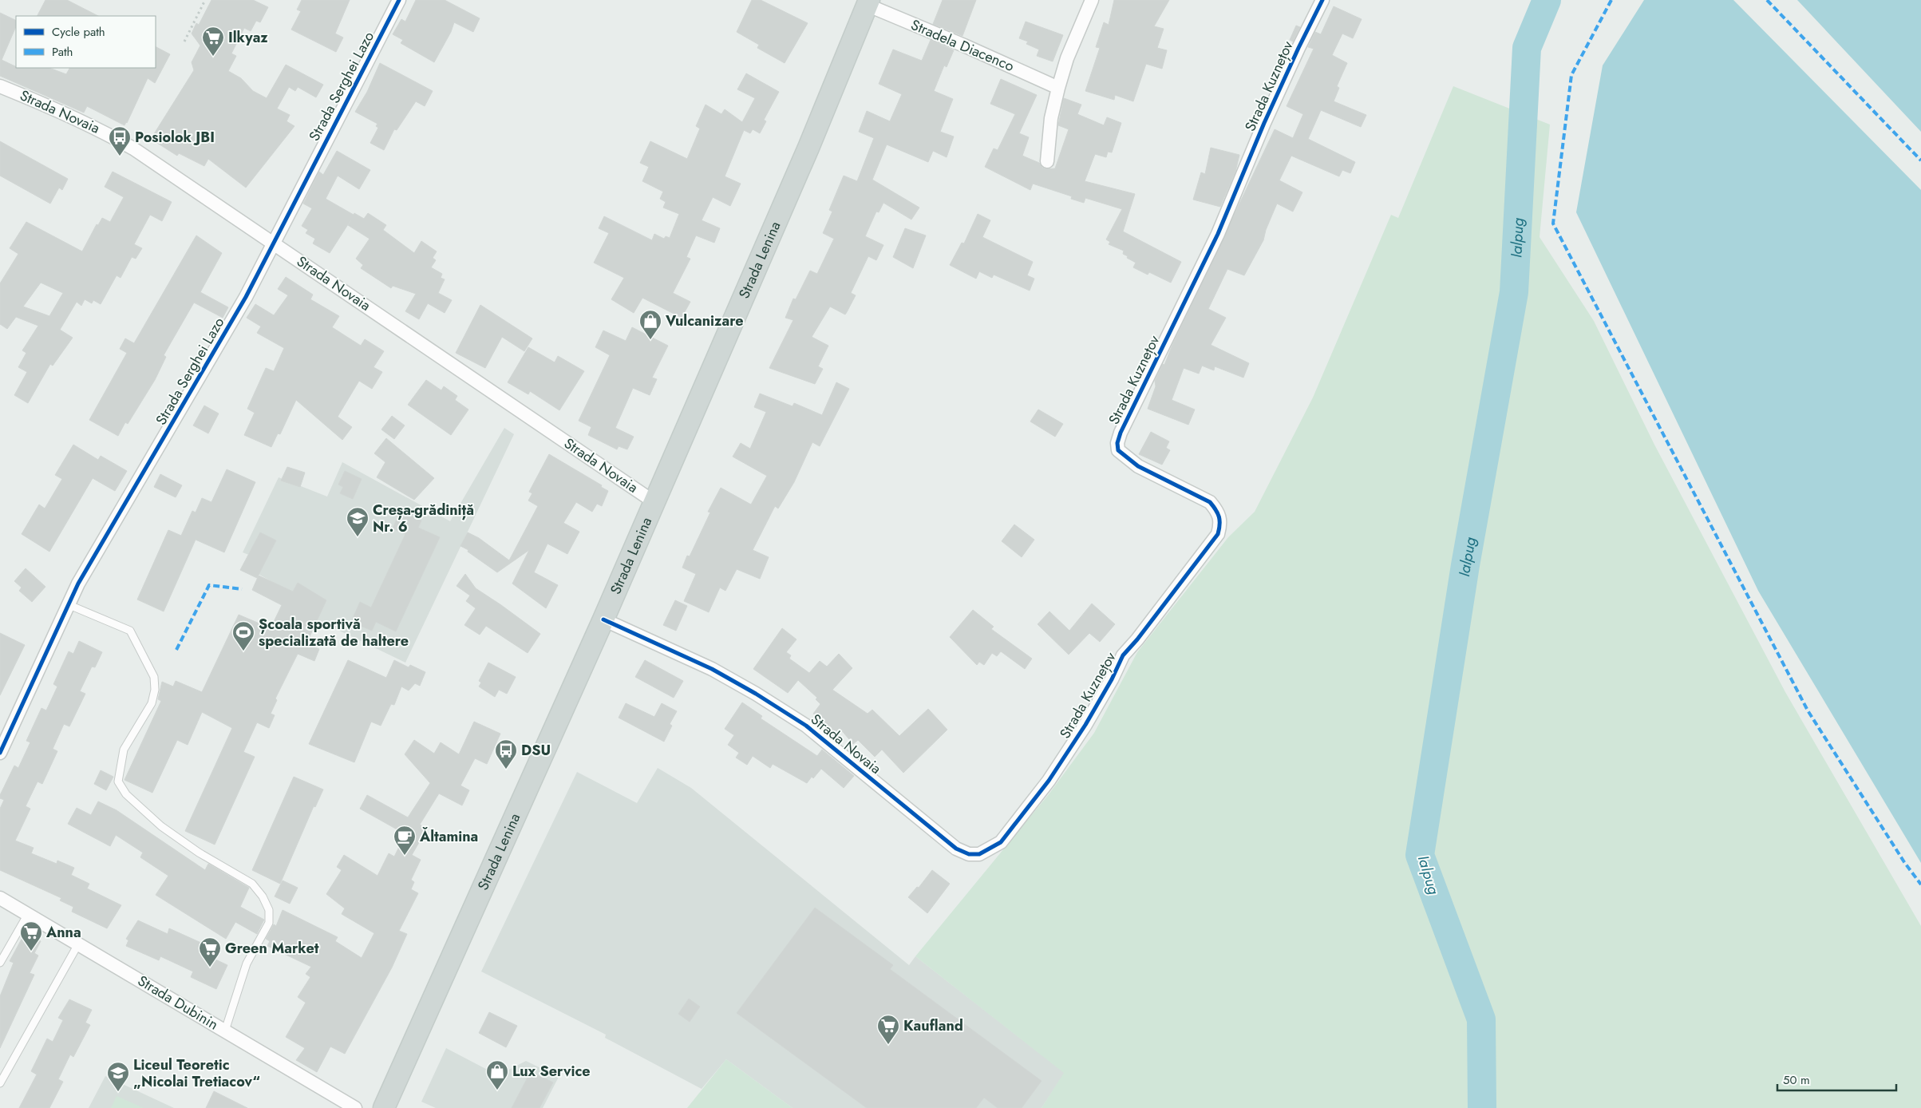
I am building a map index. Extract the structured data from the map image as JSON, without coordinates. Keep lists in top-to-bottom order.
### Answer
{
  "streets": {
    "main road": ["Strada Lenina"],
    "street": [
      "Stradela Diacenco",
      "Strada Serghei Lazo",
      "Strada Kuznețov",
      "Strada Novaia",
      "Strada Dubinin"
    ]
  },
  "crossings": [
    ["Stradela Diacenco", "Strada Lenina"],
    ["Strada Serghei Lazo", "Strada Novaia"],
    ["Strada Kuznețov", "Strada Novaia"],
    ["Strada Novaia", "Strada Lenina"]
  ],
  "water": ["Ialpug"],
  "places": {
    "supermarket": [
      "Ilkyaz",
      "Anna",
      "Green Market",
      "Kaufland"
    ],
    "bus stop": ["Posiolok JBI", "DSU"],
    "shop": ["Vulcanizare", "Lux Service"],
    "school or university": ["Creșa-grădiniță Nr. 6", "Liceul Teoretic „Nicolai Tretiacov“"],
    "sports": ["Școala sportivă specializată de haltere"],
    "cafe": ["Ăltamina"]
  },
  "legend": ["Cycle path", "Path"],
  "scale_bar": "50 m"
}
